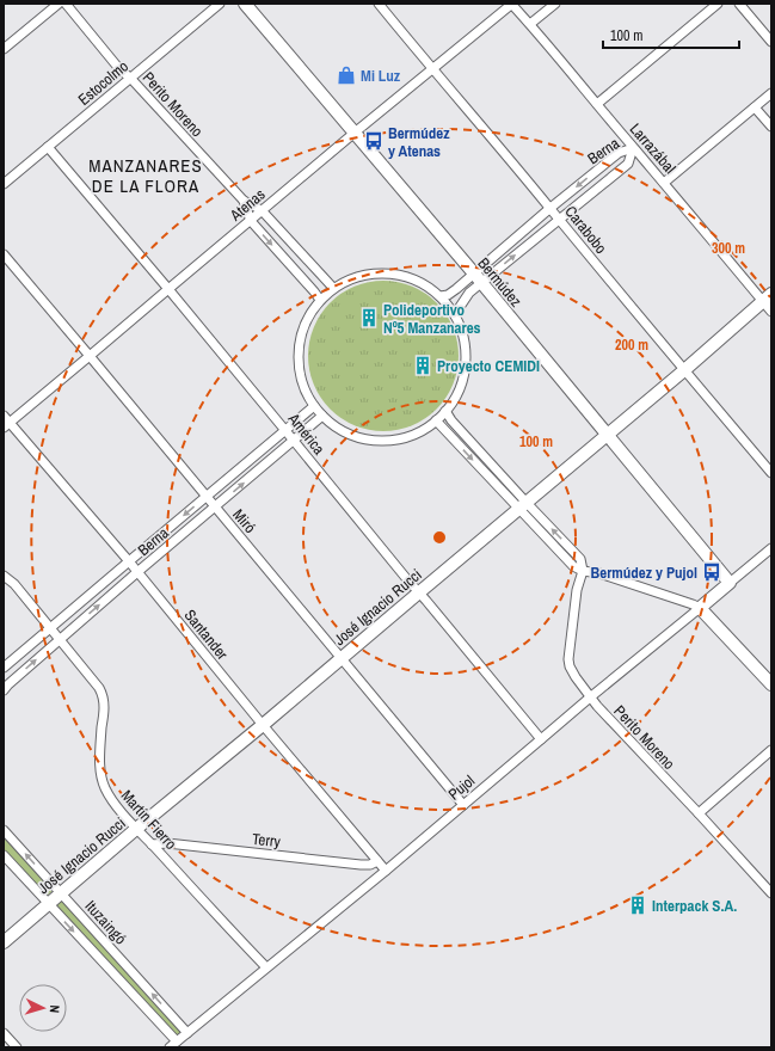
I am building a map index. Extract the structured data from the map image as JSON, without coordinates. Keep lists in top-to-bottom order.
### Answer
{
  "streets": {
    "street": [
      "Estocolmo",
      "Perito Moreno",
      "Larrazábal",
      "Berna",
      "Atenas",
      "Carabobo",
      "Bermúdez",
      "América",
      "Miró",
      "José Ignacio Rucci",
      "Santander",
      "Pujol",
      "Martín Fierro",
      "Terry",
      "Ituzaingó"
    ]
  },
  "crossings": [
    ["Estocolmo", "Perito Moreno"],
    ["Estocolmo", "América"],
    ["Perito Moreno", "Berna"],
    ["Perito Moreno", "Atenas"],
    ["Perito Moreno", "Pujol"],
    ["Larrazábal", "Berna"],
    ["Larrazábal", "Atenas"],
    ["Larrazábal", "José Ignacio Rucci"],
    ["Berna", "Carabobo"],
    ["Berna", "Bermúdez"],
    ["Berna", "América"],
    ["Berna", "Miró"],
    ["Berna", "Santander"],
    ["Berna", "Martín Fierro"],
    ["Atenas", "Carabobo"],
    ["Atenas", "Bermúdez"],
    ["Atenas", "América"],
    ["Atenas", "Miró"],
    ["Atenas", "Santander"],
    ["Carabobo", "José Ignacio Rucci"],
    ["Bermúdez", "José Ignacio Rucci"],
    ["Bermúdez", "Pujol"],
    ["América", "José Ignacio Rucci"],
    ["América", "Pujol"],
    ["Miró", "José Ignacio Rucci"],
    ["Miró", "Pujol"],
    ["José Ignacio Rucci", "Santander"],
    ["José Ignacio Rucci", "Martín Fierro"],
    ["José Ignacio Rucci", "Ituzaingó"],
    ["Santander", "Pujol"],
    ["Santander", "Terry"],
    ["Pujol", "Martín Fierro"],
    ["Pujol", "Ituzaingó"],
    ["Martín Fierro", "Terry"]
  ],
  "districts": ["MANZANARES DE LA FLORA"],
  "places": {
    "shop": ["Mi Luz"],
    "bus stop": ["Bermúdez y Atenas", "Bermúdez y Pujol"],
    "building": ["Polideportivo Nº5 Manzanares", "Proyecto CEMIDI", "Interpack S.A."]
  },
  "scale_bar": "100 m",
  "north": "right",
  "rings": ["300 m", "200 m", "100 m"]
}
